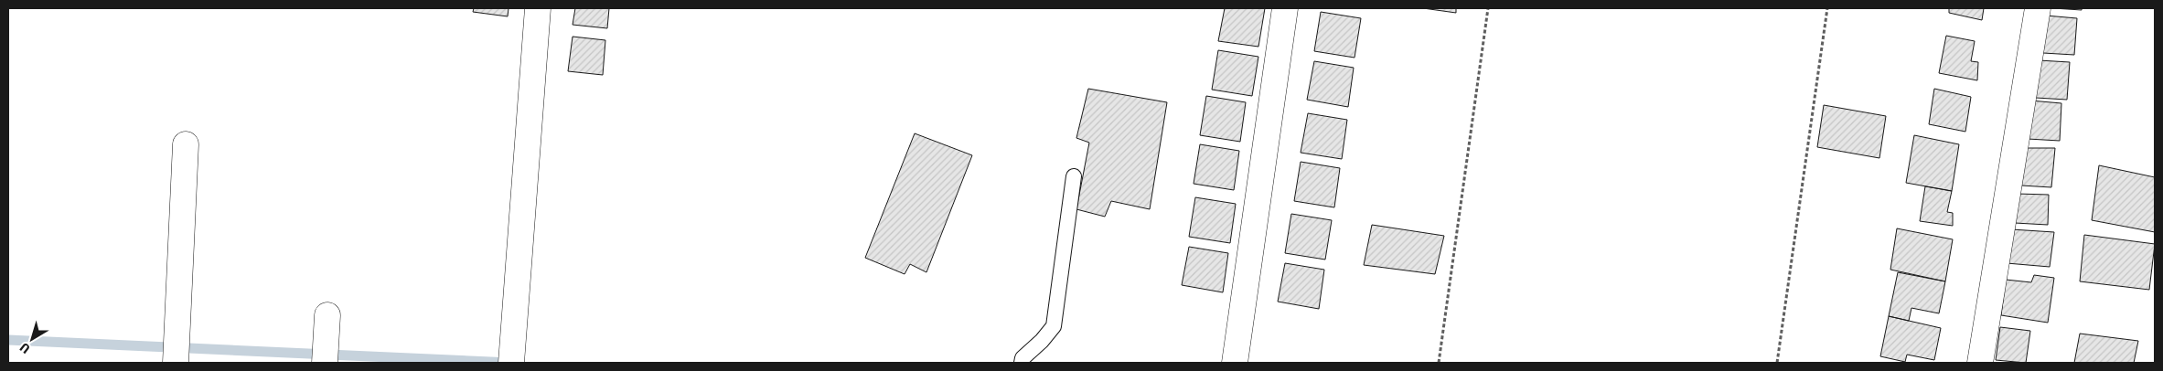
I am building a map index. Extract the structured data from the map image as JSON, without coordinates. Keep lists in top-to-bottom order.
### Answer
{
  "north": "bottom left"
}
